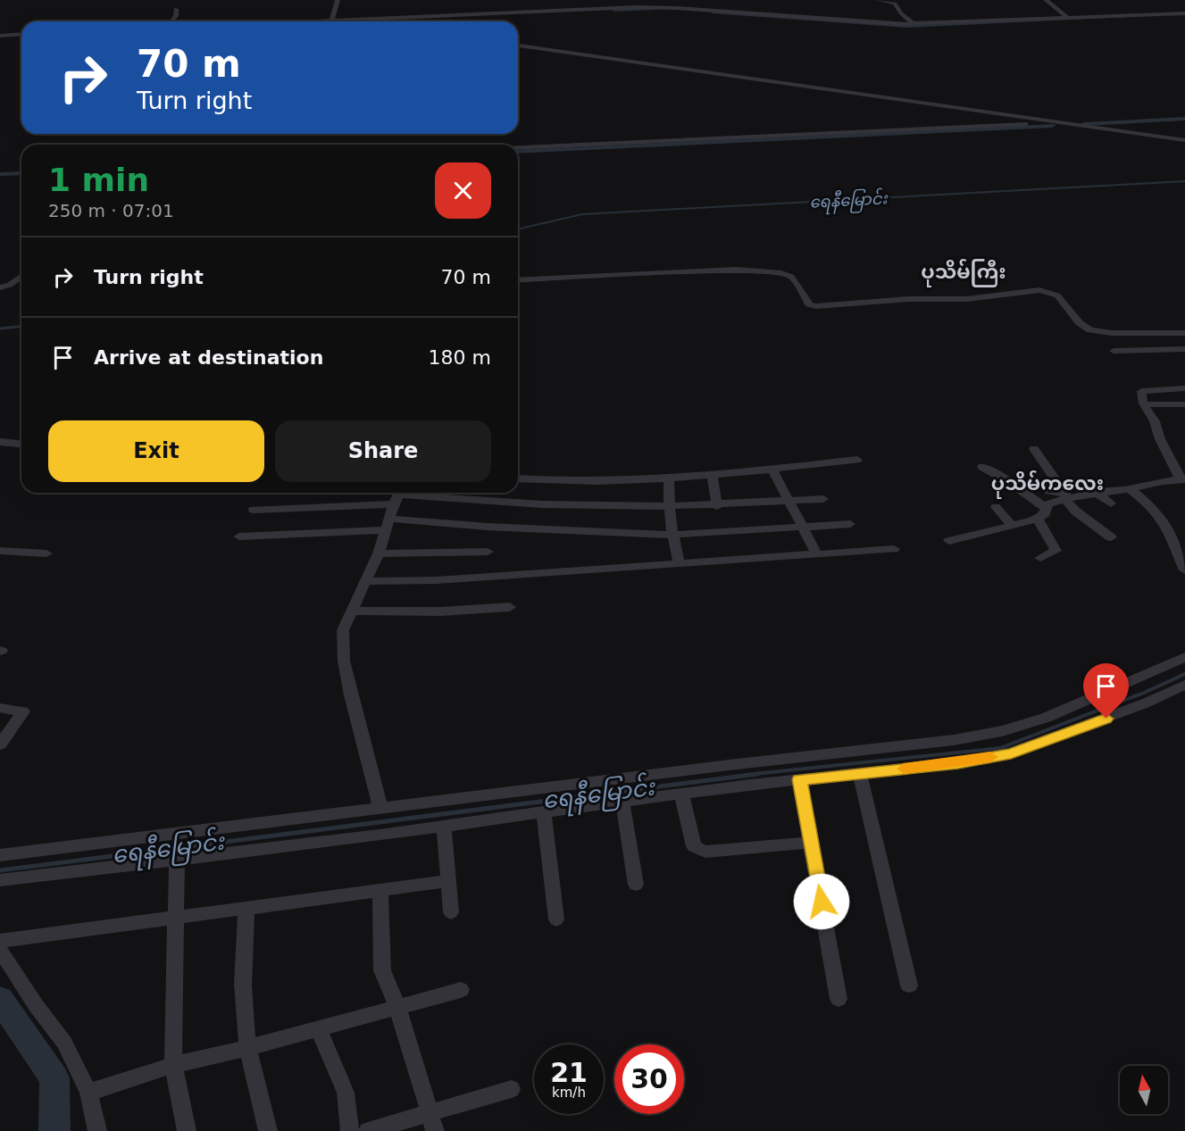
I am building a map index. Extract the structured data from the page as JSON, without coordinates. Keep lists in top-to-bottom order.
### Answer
{
  "districts": ["ပုသိမ်ကြီး", "ပုသိမ်ကလေး"],
  "water": ["ရေနီမြောင်း"],
  "north": "top",
  "page": {
    "turn": ["70 m", "Turn right"],
    "heading": ["1 min", "250 m · 07:01"],
    "list": [
      {
        "name": "Turn right",
        "value": "70 m"
      },
      {
        "name": "Arrive at destination",
        "value": "180 m"
      }
    ],
    "buttons": ["Exit", "Share"],
    "speed": "21 km/h",
    "limit": "30"
  }
}
